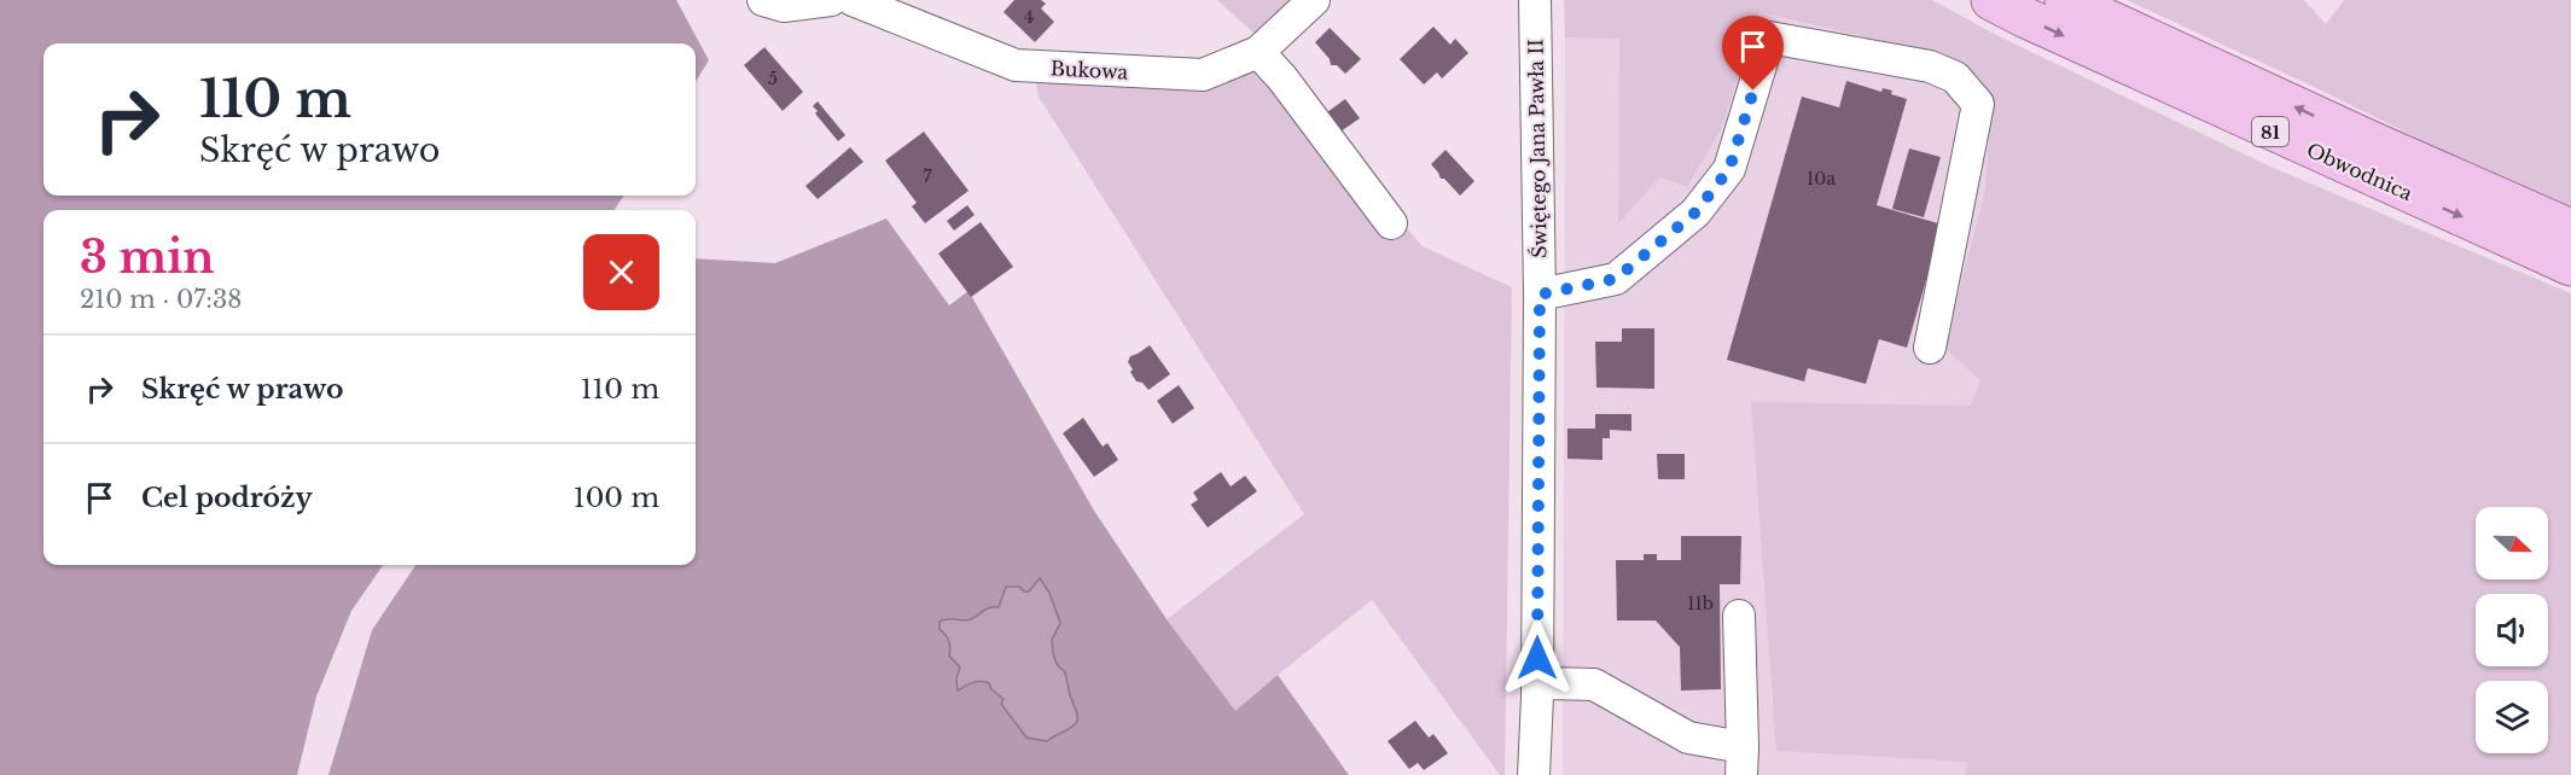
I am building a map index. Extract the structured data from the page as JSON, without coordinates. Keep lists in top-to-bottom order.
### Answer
{
  "streets": {
    "main road": ["81", "Obwodnica"],
    "street": ["Bukowa", "Świętego Jana Pawła II"]
  },
  "house_numbers": [
    "4",
    "5",
    "7",
    "10a",
    "11b"
  ],
  "north": "right",
  "page": {
    "turn": ["110 m", "Skręć w prawo"],
    "heading": ["3 min", "210 m · 07:38"],
    "list": [
      {
        "name": "Skręć w prawo",
        "value": "110 m"
      },
      {
        "name": "Cel podróży",
        "value": "100 m"
      }
    ]
  }
}
